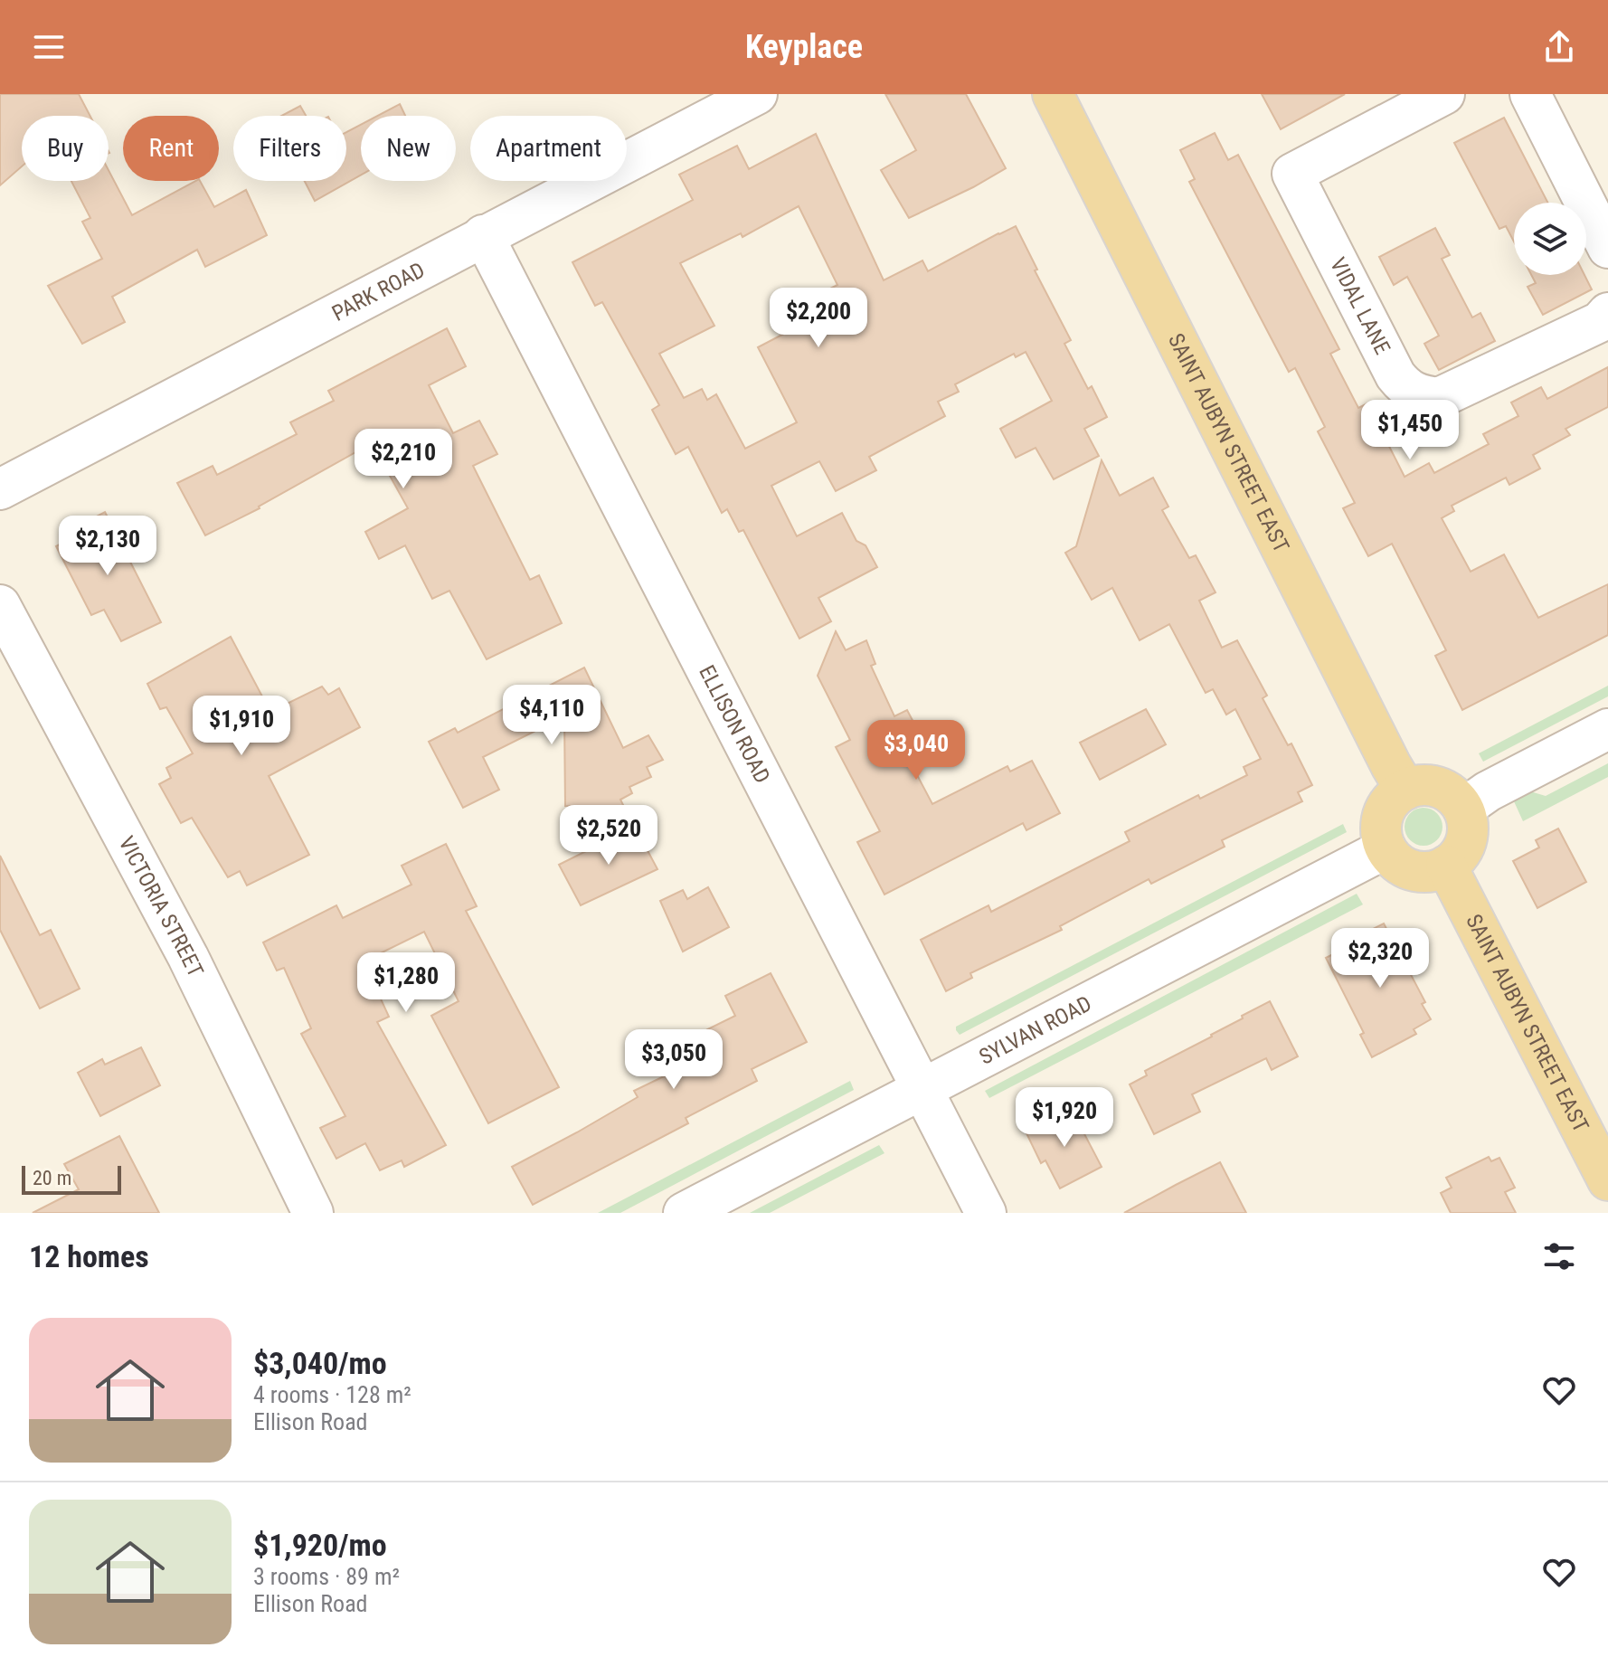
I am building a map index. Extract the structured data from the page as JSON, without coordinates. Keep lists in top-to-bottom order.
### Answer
{
  "streets": {
    "main road": ["SAINT AUBYN STREET EAST"],
    "street": [
      "PARK ROAD",
      "VIDAL LANE",
      "ELLISON ROAD",
      "VICTORIA STREET",
      "SYLVAN ROAD"
    ]
  },
  "crossings": [
    ["PARK ROAD", "ELLISON ROAD"],
    ["SAINT AUBYN STREET EAST", "SYLVAN ROAD"],
    ["ELLISON ROAD", "SYLVAN ROAD"]
  ],
  "scale_bar": "20 m",
  "page": {
    "header": "Keyplace",
    "chip": [
      "Buy",
      "Rent",
      "Filters",
      "New",
      "Apartment"
    ],
    "price": [
      "$2,200",
      "$1,450",
      "$2,210",
      "$2,130",
      "$4,110",
      "$1,910",
      "$3,040",
      "$2,520",
      "$2,320",
      "$1,280",
      "$3,050",
      "$1,920"
    ],
    "scale": "20 m",
    "heading": "12 homes",
    "list": [
      {
        "name": "$3,040/mo",
        "note": "4 rooms · 128 m² · Ellison Road"
      },
      {
        "name": "$1,920/mo",
        "note": "3 rooms · 89 m² · Ellison Road"
      }
    ]
  }
}
